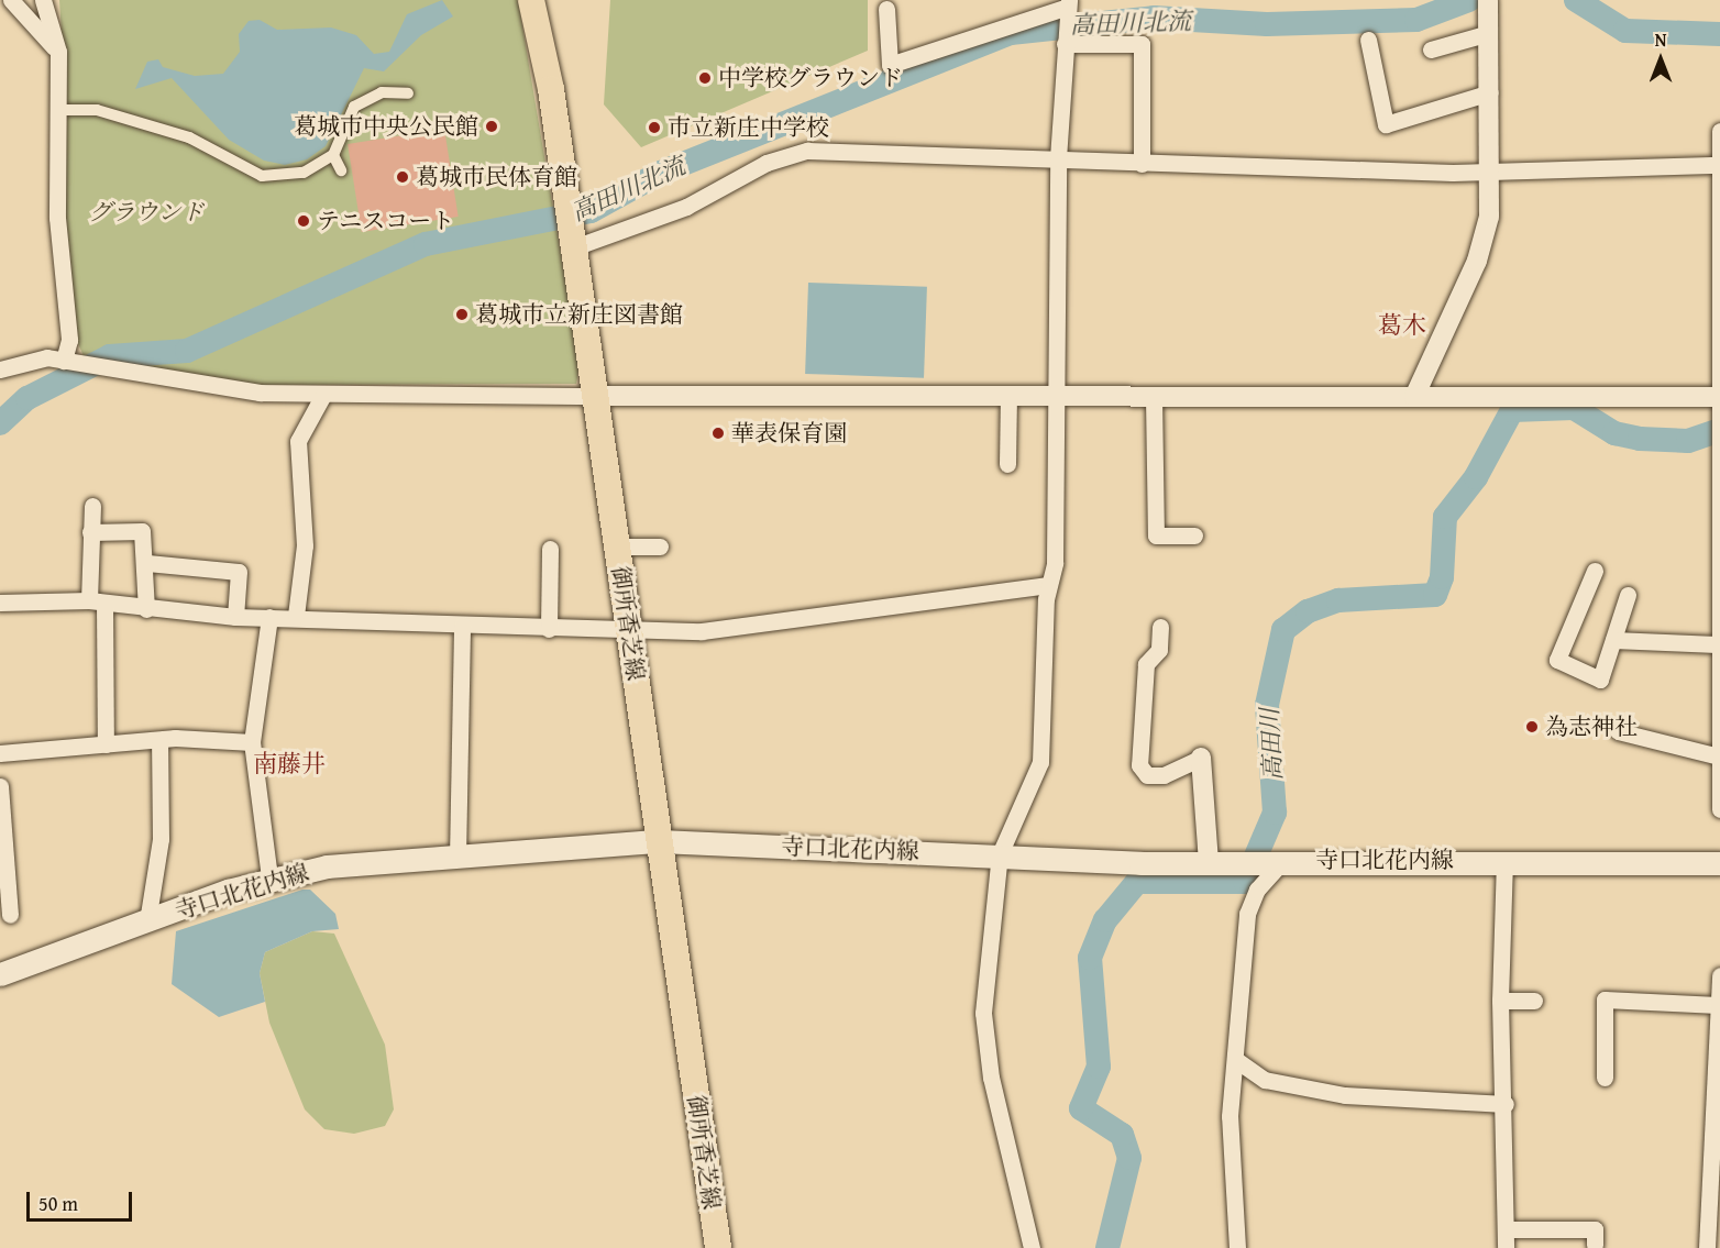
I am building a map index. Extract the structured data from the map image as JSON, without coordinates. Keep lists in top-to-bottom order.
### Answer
{
  "streets": {
    "main road": ["御所香芝線", "寺口北花内線"]
  },
  "crossings": [
    ["御所香芝線", "寺口北花内線"]
  ],
  "districts": ["葛木", "南藤井"],
  "water": ["高田川北流", "高田川"],
  "parks": ["グラウンド"],
  "places": [
    "中学校グラウンド",
    "葛城市中央公民館",
    "市立新庄中学校",
    "葛城市民体育館",
    "テニスコート",
    "葛城市立新庄図書館",
    "華表保育園",
    "為志神社"
  ],
  "scale_bar": "50 m",
  "north": "top"
}
